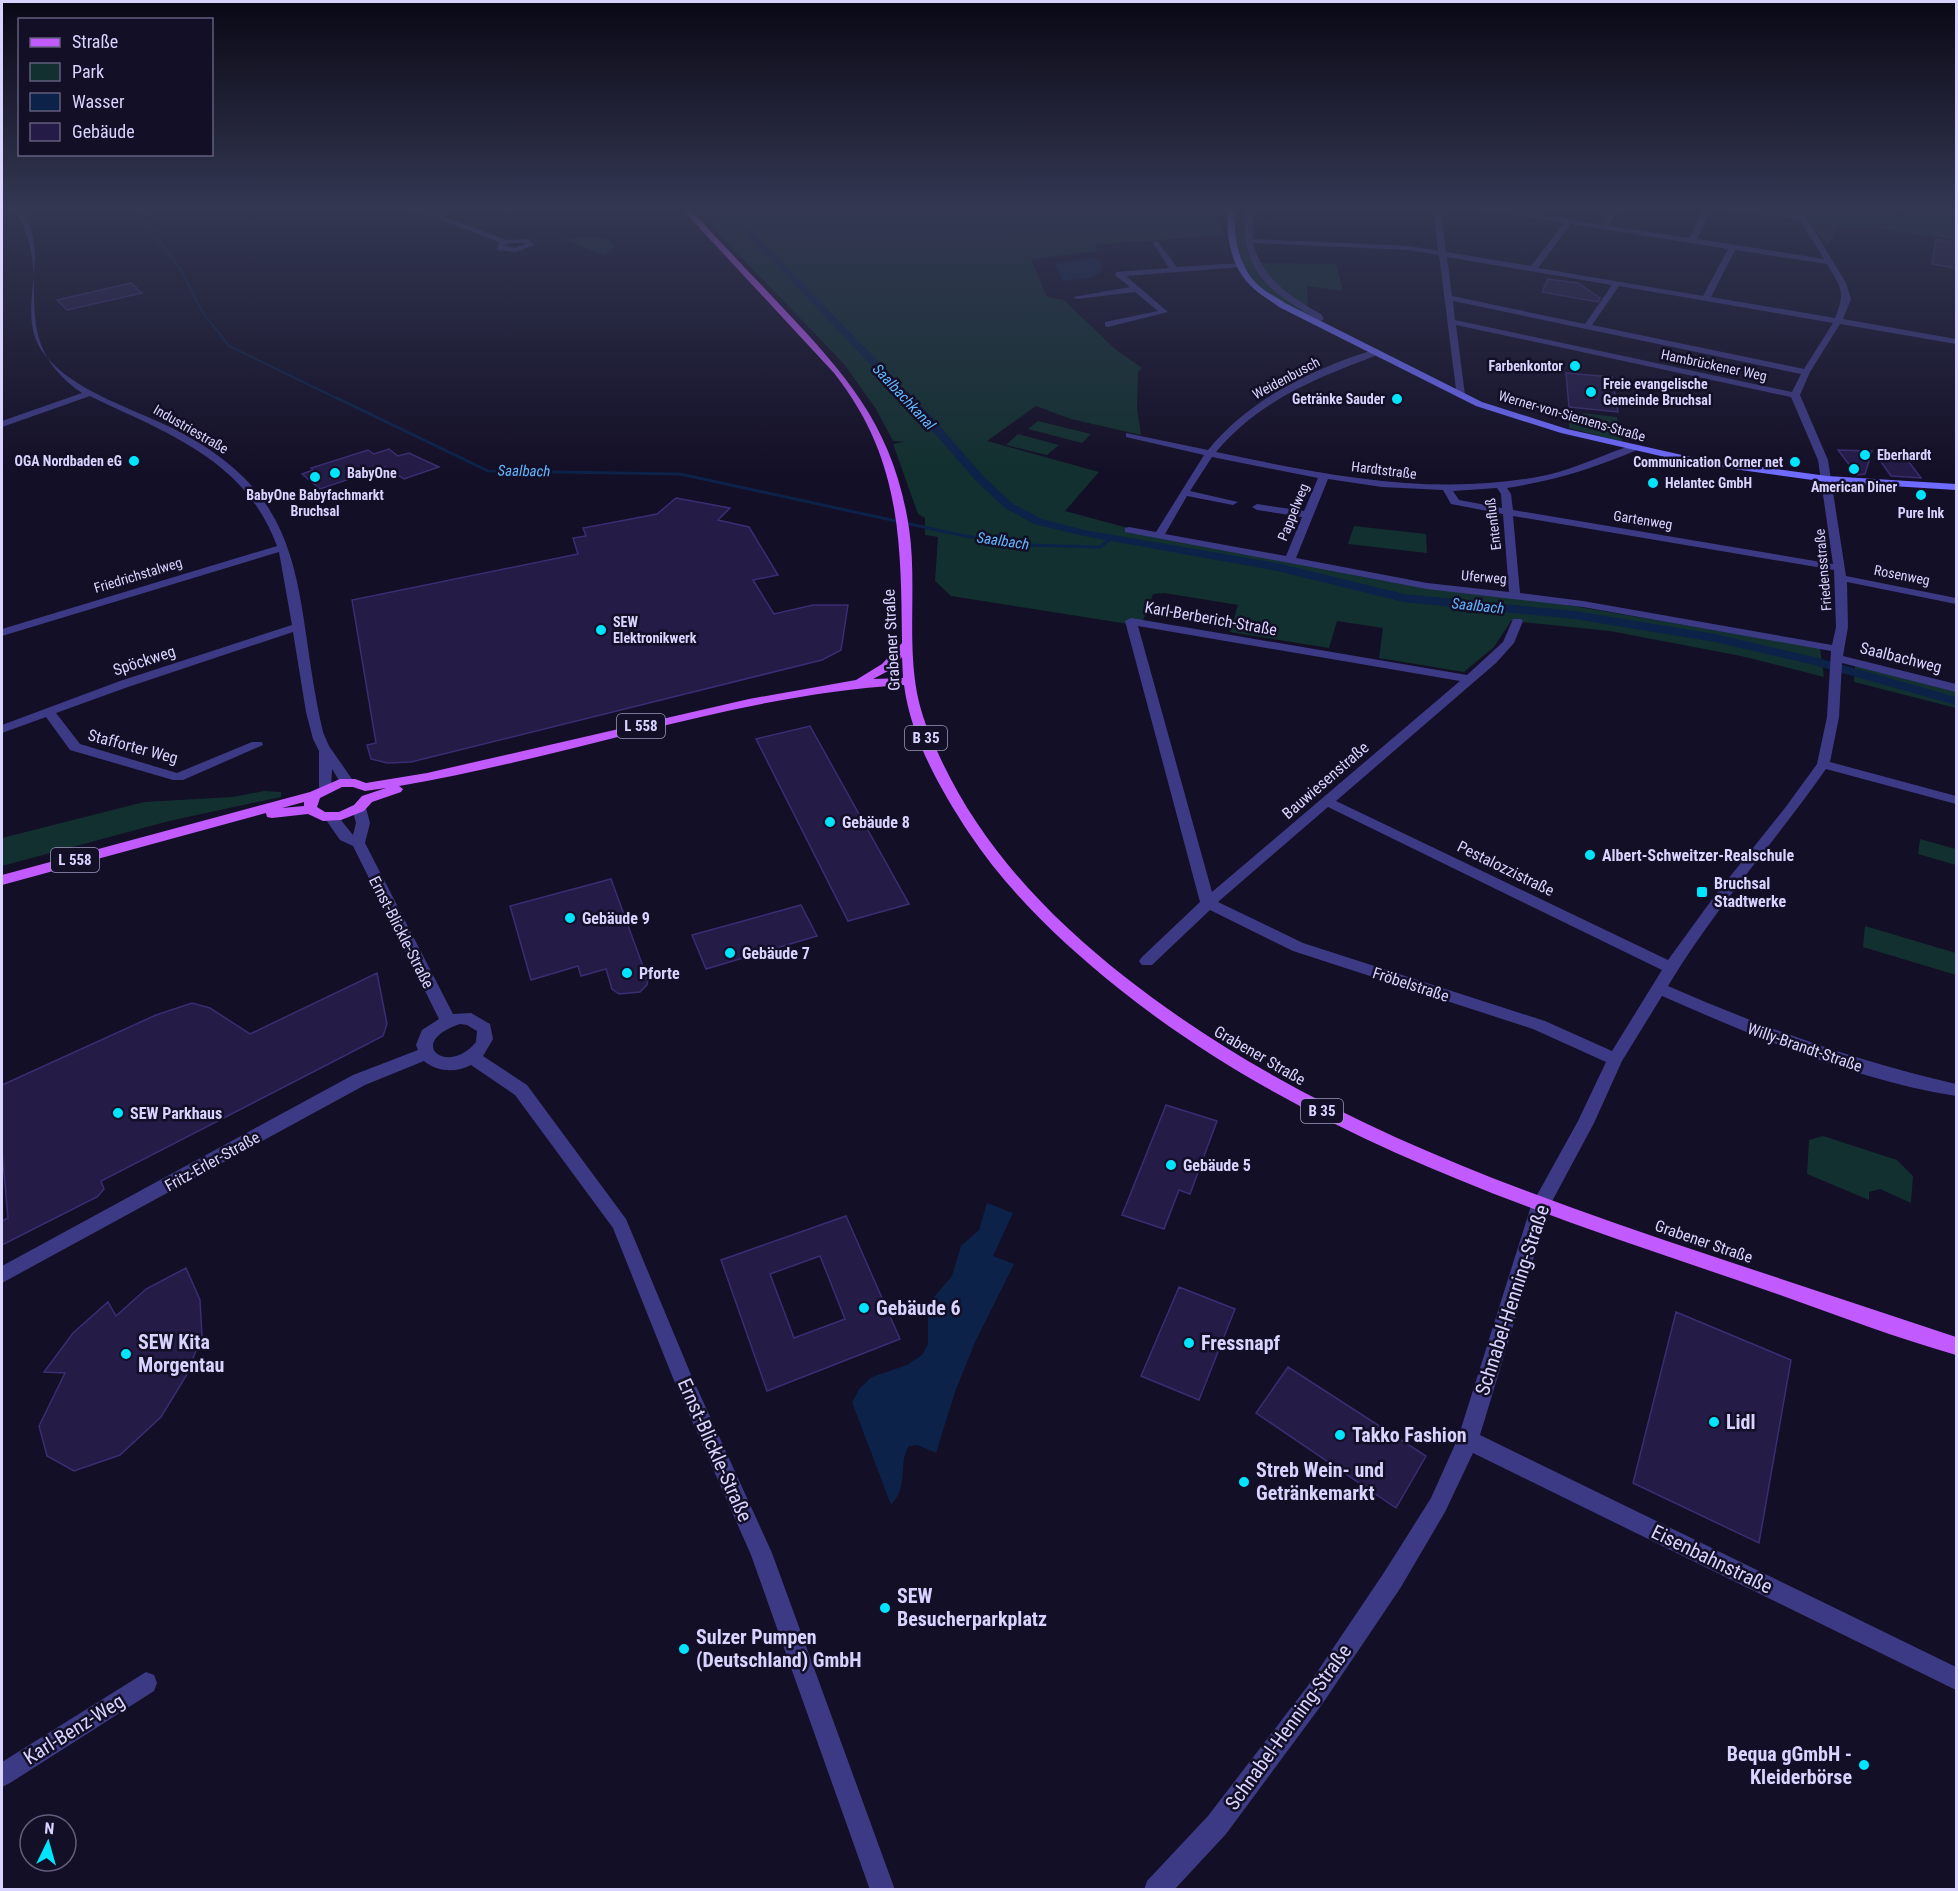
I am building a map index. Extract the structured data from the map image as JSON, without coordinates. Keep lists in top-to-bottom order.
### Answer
{
  "streets": {
    "main road": [
      "Werner-von-Siemens-Straße",
      "Grabener Straße",
      "L 558",
      "B 35"
    ],
    "street": [
      "Hambrückener Weg",
      "Weidenbusch",
      "Industriestraße",
      "Hardtstraße",
      "Pappelweg",
      "Gartenweg",
      "Entenfluß",
      "Friedensstraße",
      "Friedrichstalweg",
      "Rosenweg",
      "Uferweg",
      "Karl-Berberich-Straße",
      "Saalbachweg",
      "Spöckweg",
      "Stafforter Weg",
      "Bauwiesenstraße",
      "Pestalozzistraße",
      "Ernst-Blickle-Straße",
      "Fröbelstraße",
      "Willy-Brandt-Straße",
      "Fritz-Erler-Straße",
      "Schnabel-Henning-Straße",
      "Eisenbahnstraße",
      "Karl-Benz-Weg"
    ]
  },
  "crossings": [
    ["Hambrückener Weg", "Friedensstraße"],
    ["Weidenbusch", "Werner-von-Siemens-Straße"],
    ["Weidenbusch", "Hardtstraße"],
    ["Weidenbusch", "Uferweg"],
    ["Werner-von-Siemens-Straße", "Hardtstraße"],
    ["Werner-von-Siemens-Straße", "Friedensstraße"],
    ["Industriestraße", "Friedrichstalweg"],
    ["Industriestraße", "Spöckweg"],
    ["Industriestraße", "L 558"],
    ["Hardtstraße", "Pappelweg"],
    ["Hardtstraße", "Gartenweg"],
    ["Hardtstraße", "Entenfluß"],
    ["Pappelweg", "Uferweg"],
    ["Gartenweg", "Entenfluß"],
    ["Gartenweg", "Friedensstraße"],
    ["Gartenweg", "Rosenweg"],
    ["Entenfluß", "Uferweg"],
    ["Friedensstraße", "Rosenweg"],
    ["Friedensstraße", "Uferweg"],
    ["Friedensstraße", "Saalbachweg"],
    ["Friedensstraße", "Schnabel-Henning-Straße"],
    ["Uferweg", "Saalbachweg"],
    ["Uferweg", "Schnabel-Henning-Straße"],
    ["Karl-Berberich-Straße", "Bauwiesenstraße"],
    ["Karl-Berberich-Straße", "Fröbelstraße"],
    ["Grabener Straße", "L 558"],
    ["Grabener Straße", "Schnabel-Henning-Straße"],
    ["Saalbachweg", "Schnabel-Henning-Straße"],
    ["Spöckweg", "Stafforter Weg"],
    ["L 558", "Ernst-Blickle-Straße"],
    ["Bauwiesenstraße", "Pestalozzistraße"],
    ["Bauwiesenstraße", "Fröbelstraße"],
    ["Pestalozzistraße", "Schnabel-Henning-Straße"],
    ["Ernst-Blickle-Straße", "Fritz-Erler-Straße"],
    ["Fröbelstraße", "Schnabel-Henning-Straße"],
    ["Willy-Brandt-Straße", "Schnabel-Henning-Straße"],
    ["Schnabel-Henning-Straße", "Eisenbahnstraße"]
  ],
  "water": ["Saalbachkanal", "Saalbach"],
  "places": {
    "other": [
      "Farbenkontor",
      "Freie evangelische Gemeinde Bruchsal",
      "Getränke Sauder",
      "Eberhardt",
      "OGA Nordbaden eG",
      "Communication Corner net",
      "American Diner",
      "BabyOne",
      "BabyOne Babyfachmarkt Bruchsal",
      "Helantec GmbH",
      "Pure Ink",
      "SEW Elektronikwerk",
      "Gebäude 8",
      "Albert-Schweitzer-Realschule",
      "Gebäude 9",
      "Gebäude 7",
      "Pforte",
      "SEW Parkhaus",
      "Gebäude 5",
      "Gebäude 6",
      "Fressnapf",
      "SEW Kita Morgentau",
      "Lidl",
      "Takko Fashion",
      "Streb Wein- und Getränkemarkt",
      "SEW Besucherparkplatz",
      "Sulzer Pumpen (Deutschland) GmbH",
      "Bequa gGmbH - Kleiderbörse"
    ],
    "transit": ["Bruchsal Stadtwerke"]
  },
  "legend": [
    "Straße",
    "Park",
    "Wasser",
    "Gebäude"
  ],
  "north": "top"
}
